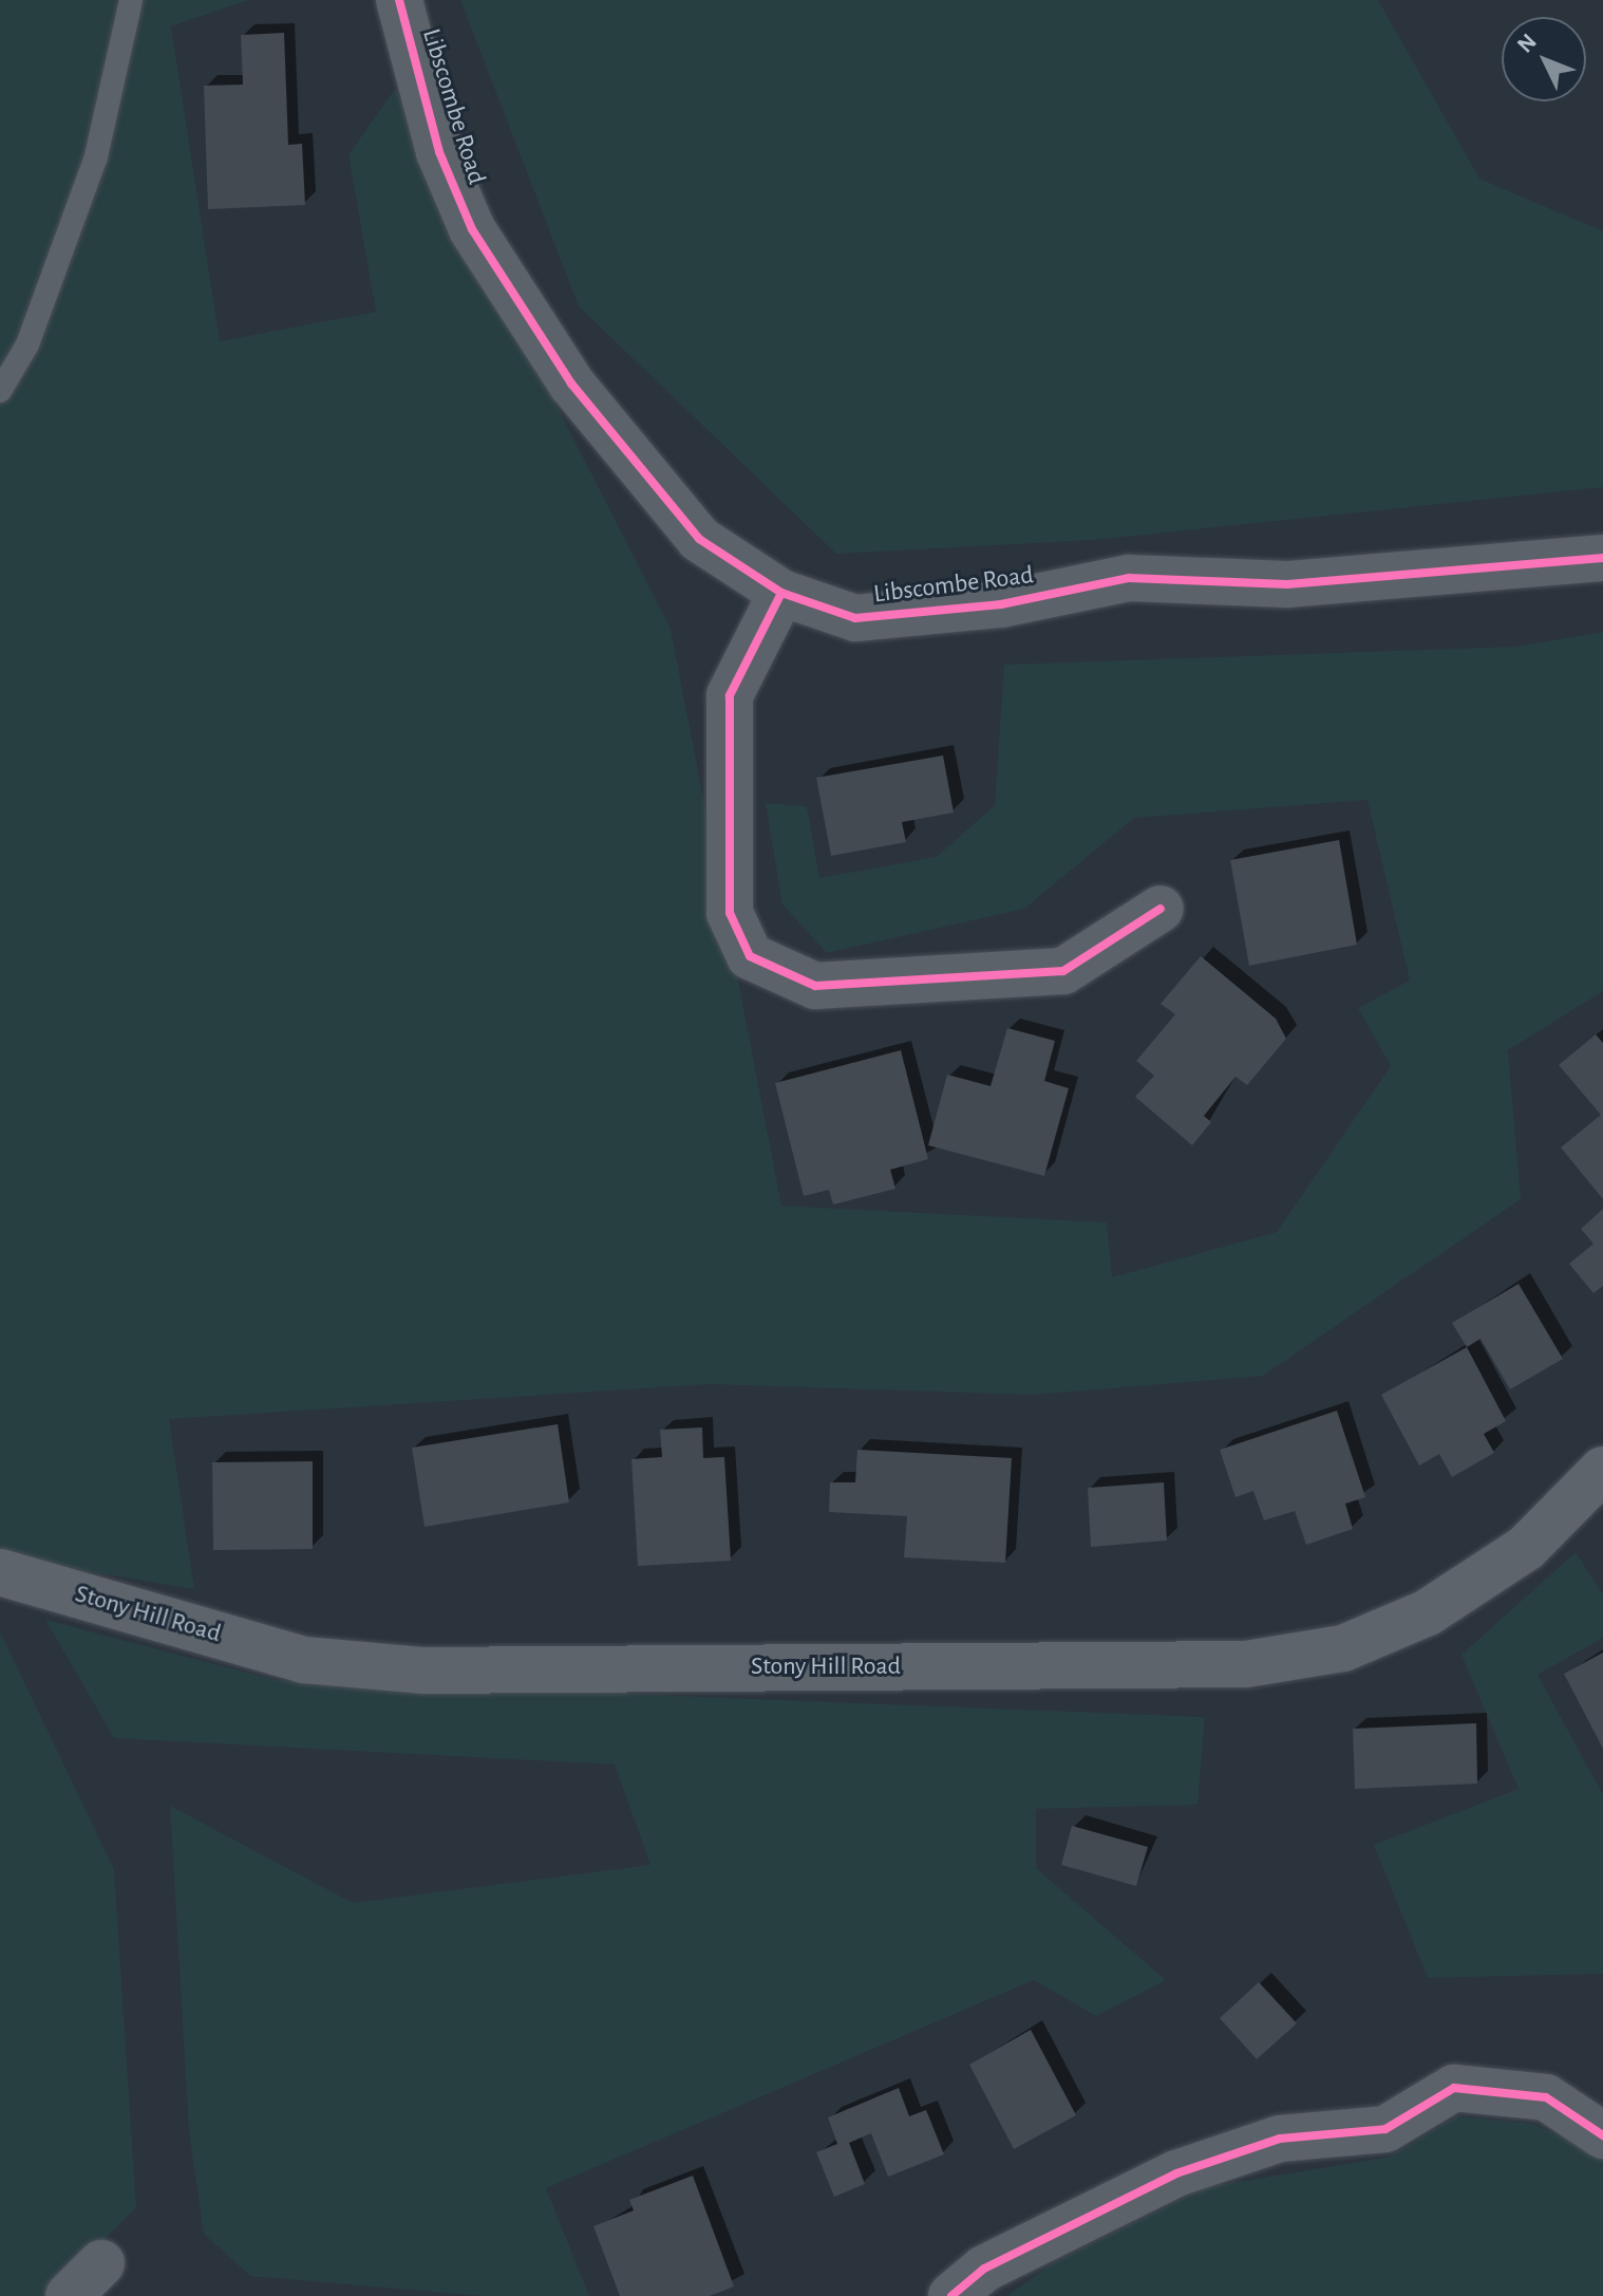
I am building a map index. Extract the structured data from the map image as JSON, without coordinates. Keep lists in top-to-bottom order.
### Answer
{
  "streets": {
    "main road": ["Stony Hill Road"],
    "street": ["Libscombe Road"]
  },
  "north": "top left"
}
